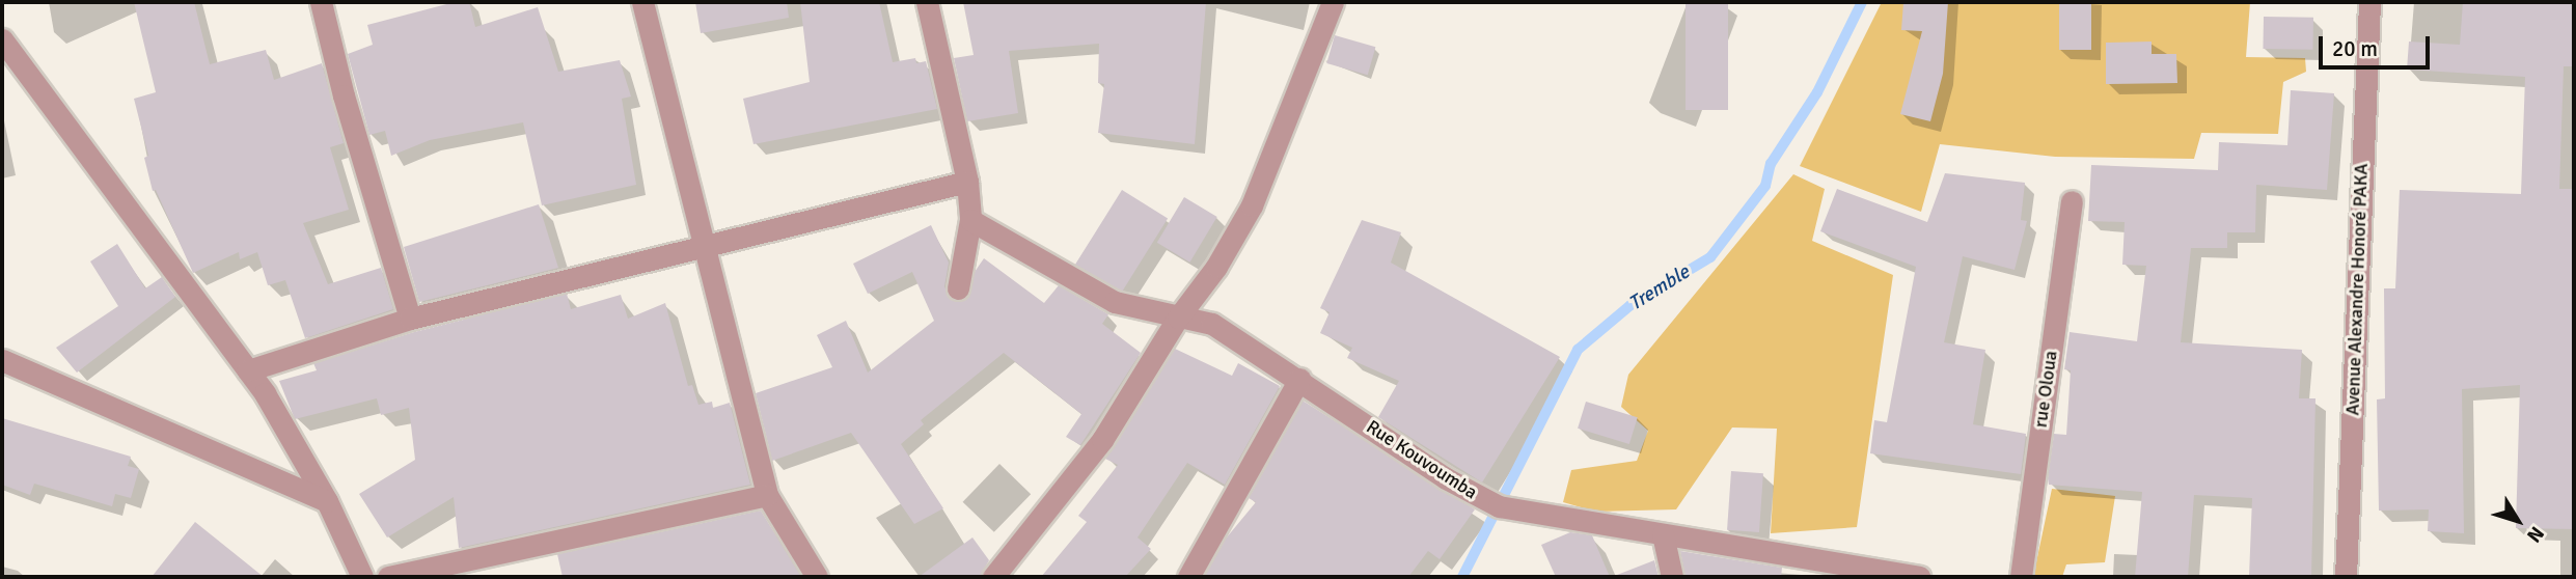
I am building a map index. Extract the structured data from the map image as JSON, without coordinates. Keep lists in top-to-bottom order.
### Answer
{
  "streets": {
    "street": ["Avenue Alexandre Honoré PAKA", "rue Oloua", "Rue Kouvoumba"]
  },
  "water": ["Tremble"],
  "scale_bar": "20 m",
  "north": "bottom right"
}
